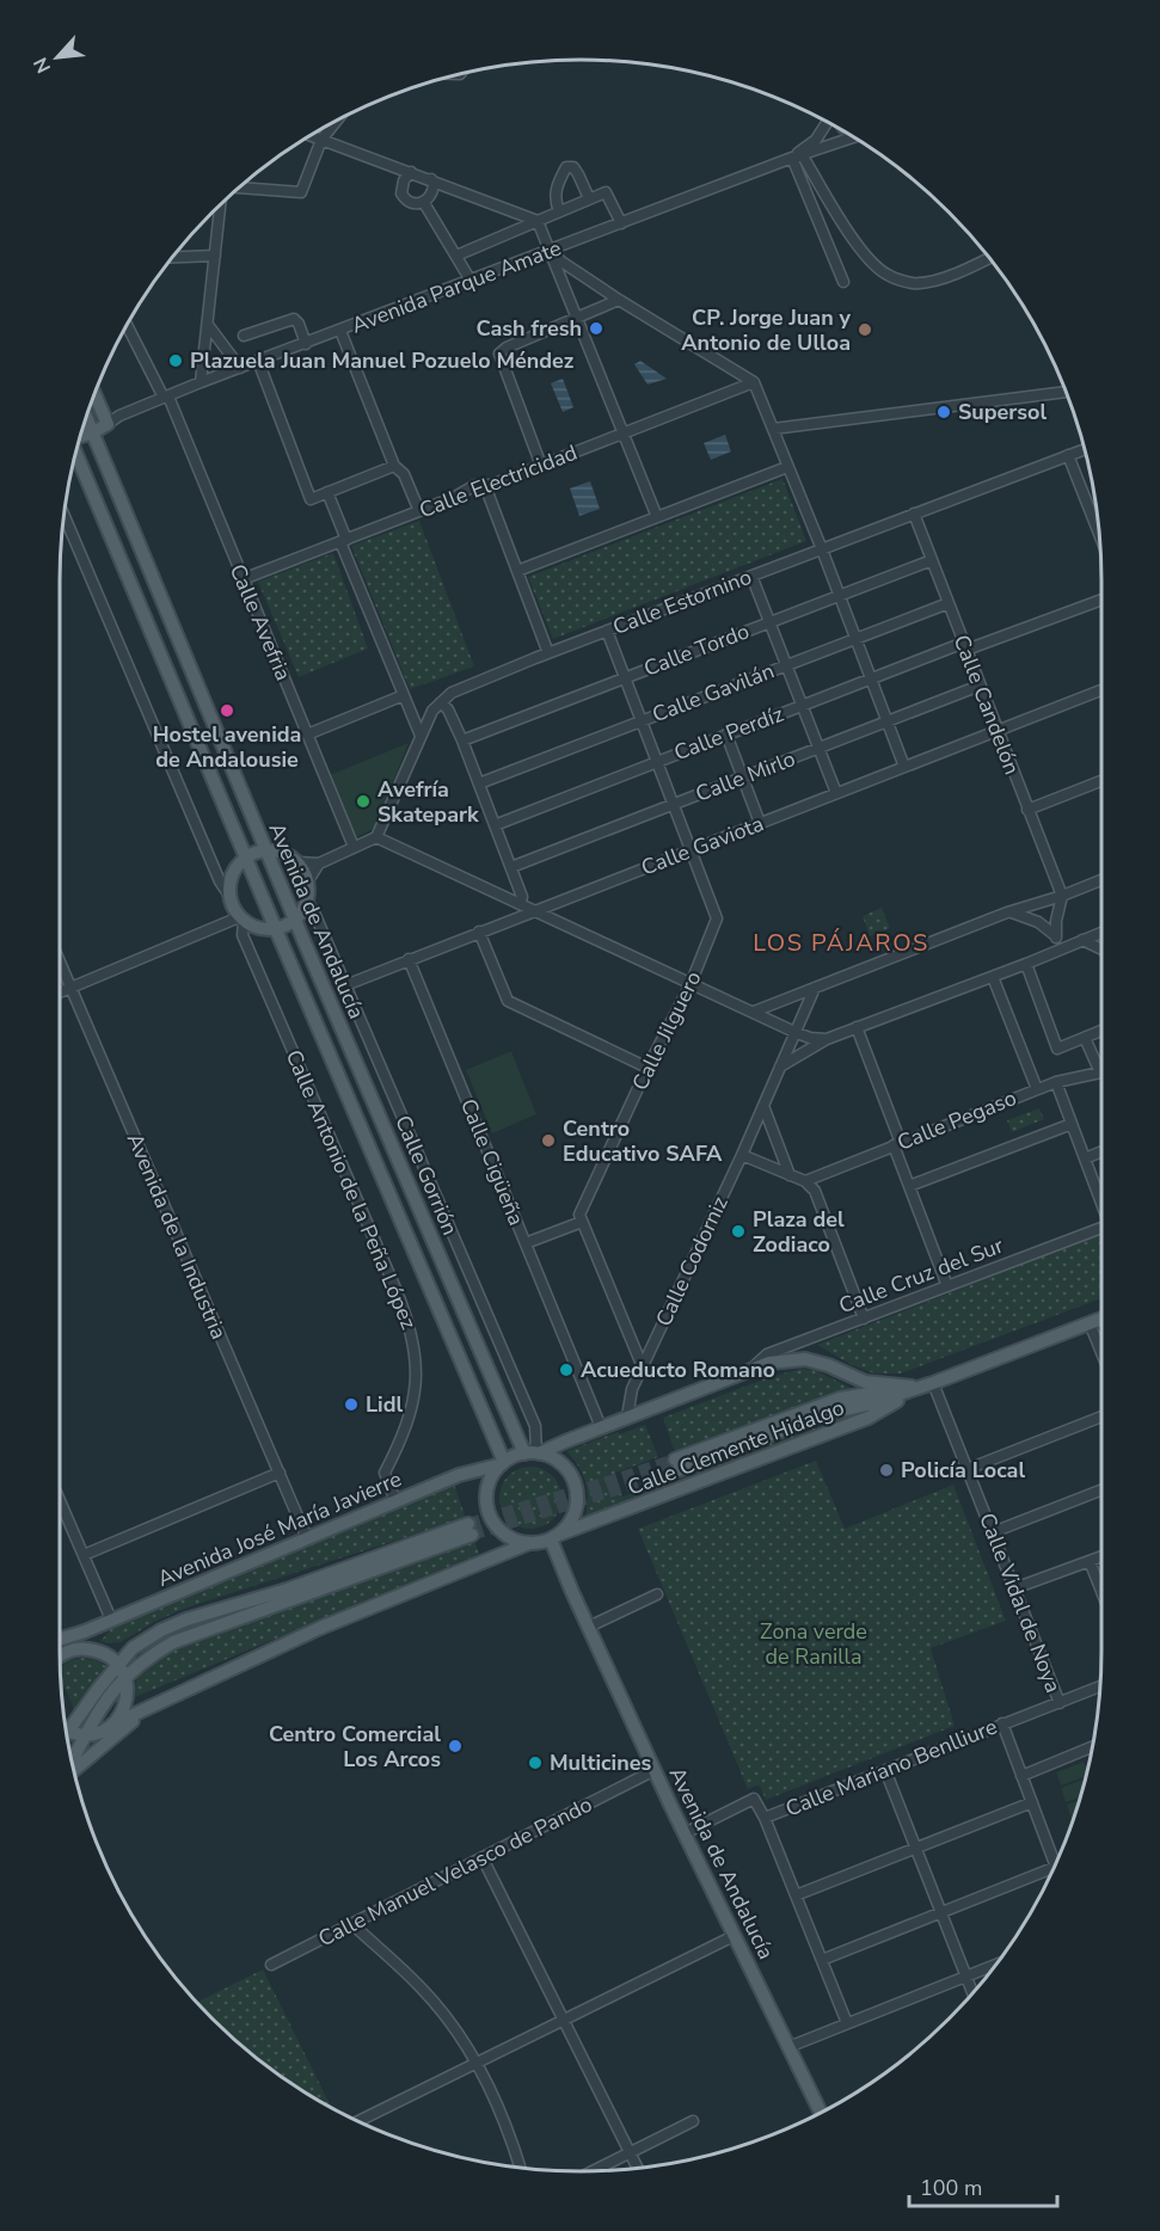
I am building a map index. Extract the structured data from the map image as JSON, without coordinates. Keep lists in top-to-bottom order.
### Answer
{
  "streets": {
    "main road": [
      "Avenida de Andalucía",
      "Calle Cruz del Sur",
      "Calle Clemente Hidalgo",
      "Avenida José María Javierre"
    ],
    "street": [
      "Avenida Parque Amate",
      "Calle Electricidad",
      "Calle Estornino",
      "Calle Avefria",
      "Calle Tordo",
      "Calle Gavilán",
      "Calle Candelón",
      "Calle Perdíz",
      "Calle Mirlo",
      "Calle Gaviota",
      "Calle Jilguero",
      "Calle Pegaso",
      "Calle Cigüeña",
      "Calle Gorrión",
      "Calle Antonio de la Peña López",
      "Avenida de la Industria",
      "Calle Codorniz",
      "Calle Vidal de Noya",
      "Calle Mariano Benlliure",
      "Calle Manuel Velasco de Pando"
    ]
  },
  "crossings": [
    ["Avenida Parque Amate", "Calle Avefria"],
    ["Calle Electricidad", "Calle Avefria"],
    ["Calle Estornino", "Calle Candelón"],
    ["Calle Estornino", "Calle Jilguero"],
    ["Calle Tordo", "Calle Candelón"],
    ["Calle Tordo", "Calle Jilguero"],
    ["Calle Gavilán", "Calle Candelón"],
    ["Calle Gavilán", "Calle Jilguero"],
    ["Calle Candelón", "Calle Perdíz"],
    ["Calle Candelón", "Calle Mirlo"],
    ["Calle Candelón", "Calle Gaviota"],
    ["Calle Perdíz", "Calle Jilguero"],
    ["Calle Mirlo", "Calle Jilguero"],
    ["Calle Gaviota", "Calle Jilguero"],
    ["Calle Gaviota", "Calle Cigüeña"],
    ["Avenida de Andalucía", "Calle Gorrión"],
    ["Avenida de Andalucía", "Calle Cruz del Sur"],
    ["Avenida de Andalucía", "Calle Clemente Hidalgo"],
    ["Avenida de Andalucía", "Avenida José María Javierre"],
    ["Avenida de Andalucía", "Calle Mariano Benlliure"],
    ["Avenida de Andalucía", "Calle Manuel Velasco de Pando"],
    ["Calle Cigüeña", "Calle Cruz del Sur"],
    ["Calle Gorrión", "Calle Cruz del Sur"],
    ["Calle Gorrión", "Calle Clemente Hidalgo"],
    ["Calle Gorrión", "Avenida José María Javierre"],
    ["Calle Antonio de la Peña López", "Avenida José María Javierre"],
    ["Avenida de la Industria", "Avenida José María Javierre"],
    ["Calle Codorniz", "Calle Cruz del Sur"],
    ["Calle Cruz del Sur", "Calle Clemente Hidalgo"],
    ["Calle Cruz del Sur", "Avenida José María Javierre"],
    ["Calle Clemente Hidalgo", "Avenida José María Javierre"],
    ["Calle Clemente Hidalgo", "Calle Vidal de Noya"],
    ["Calle Vidal de Noya", "Calle Mariano Benlliure"]
  ],
  "districts": ["LOS PÁJAROS"],
  "parks": ["Zona verde de Ranilla"],
  "places": [
    "Cash fresh",
    "CP. Jorge Juan y Antonio de Ulloa",
    "Plazuela Juan Manuel Pozuelo Méndez",
    "Supersol",
    "Hostel avenida de Andalousie",
    "Avefría Skatepark",
    "Centro Educativo SAFA",
    "Plaza del Zodiaco",
    "Acueducto Romano",
    "Lidl",
    "Policía Local",
    "Centro Comercial Los Arcos",
    "Multicines"
  ],
  "scale_bar": "100 m",
  "north": "bottom left"
}
